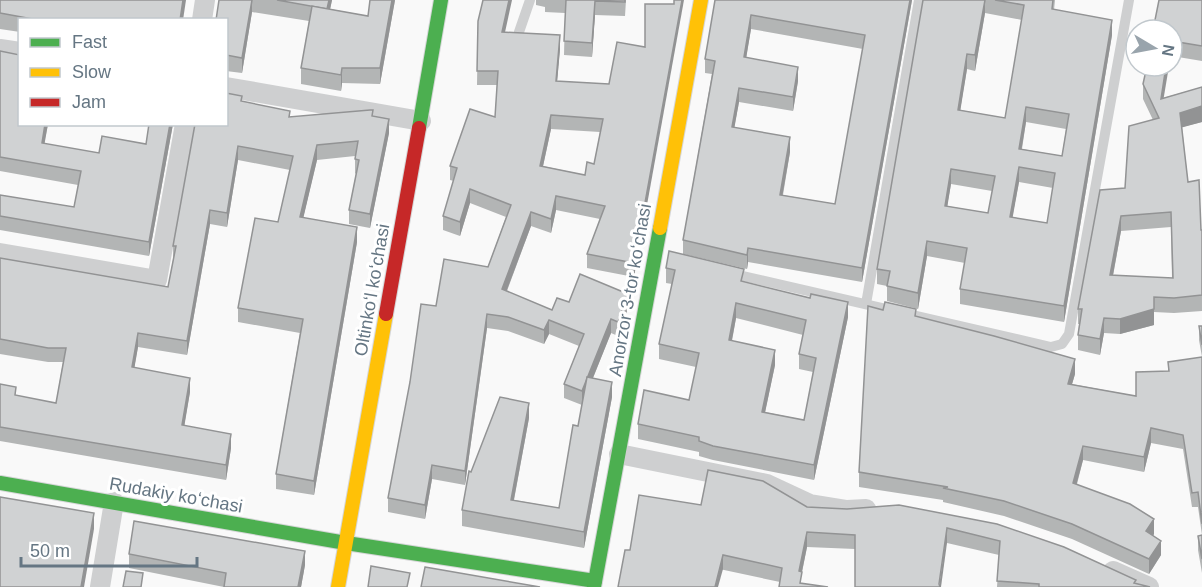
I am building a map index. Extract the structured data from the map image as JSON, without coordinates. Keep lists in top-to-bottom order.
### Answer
{
  "streets": {
    "street": ["Oltinkoʻl koʻchasi", "Anorzor 3-tor koʻchasi", "Rudakiy koʻchasi"]
  },
  "crossings": [
    ["Oltinkoʻl koʻchasi", "Rudakiy koʻchasi"],
    ["Anorzor 3-tor koʻchasi", "Rudakiy koʻchasi"]
  ],
  "legend": ["Fast", "Slow", "Jam"],
  "scale_bar": "50 m",
  "north": "right"
}
